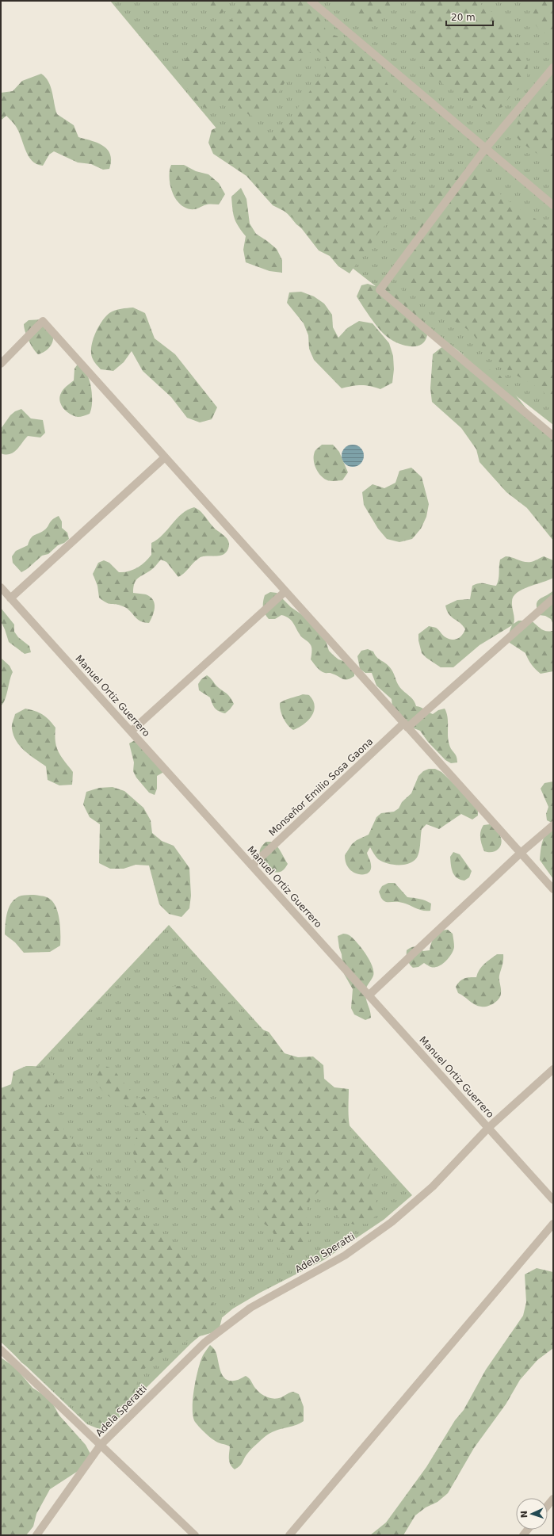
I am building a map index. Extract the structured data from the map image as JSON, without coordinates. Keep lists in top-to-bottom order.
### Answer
{
  "streets": {
    "street": ["Manuel Ortiz Guerrero", "Monseñor Emilio Sosa Gaona", "Adela Speratti"]
  },
  "crossings": [
    ["Manuel Ortiz Guerrero", "Monseñor Emilio Sosa Gaona"],
    ["Manuel Ortiz Guerrero", "Adela Speratti"]
  ],
  "scale_bar": "20 m",
  "north": "left"
}
